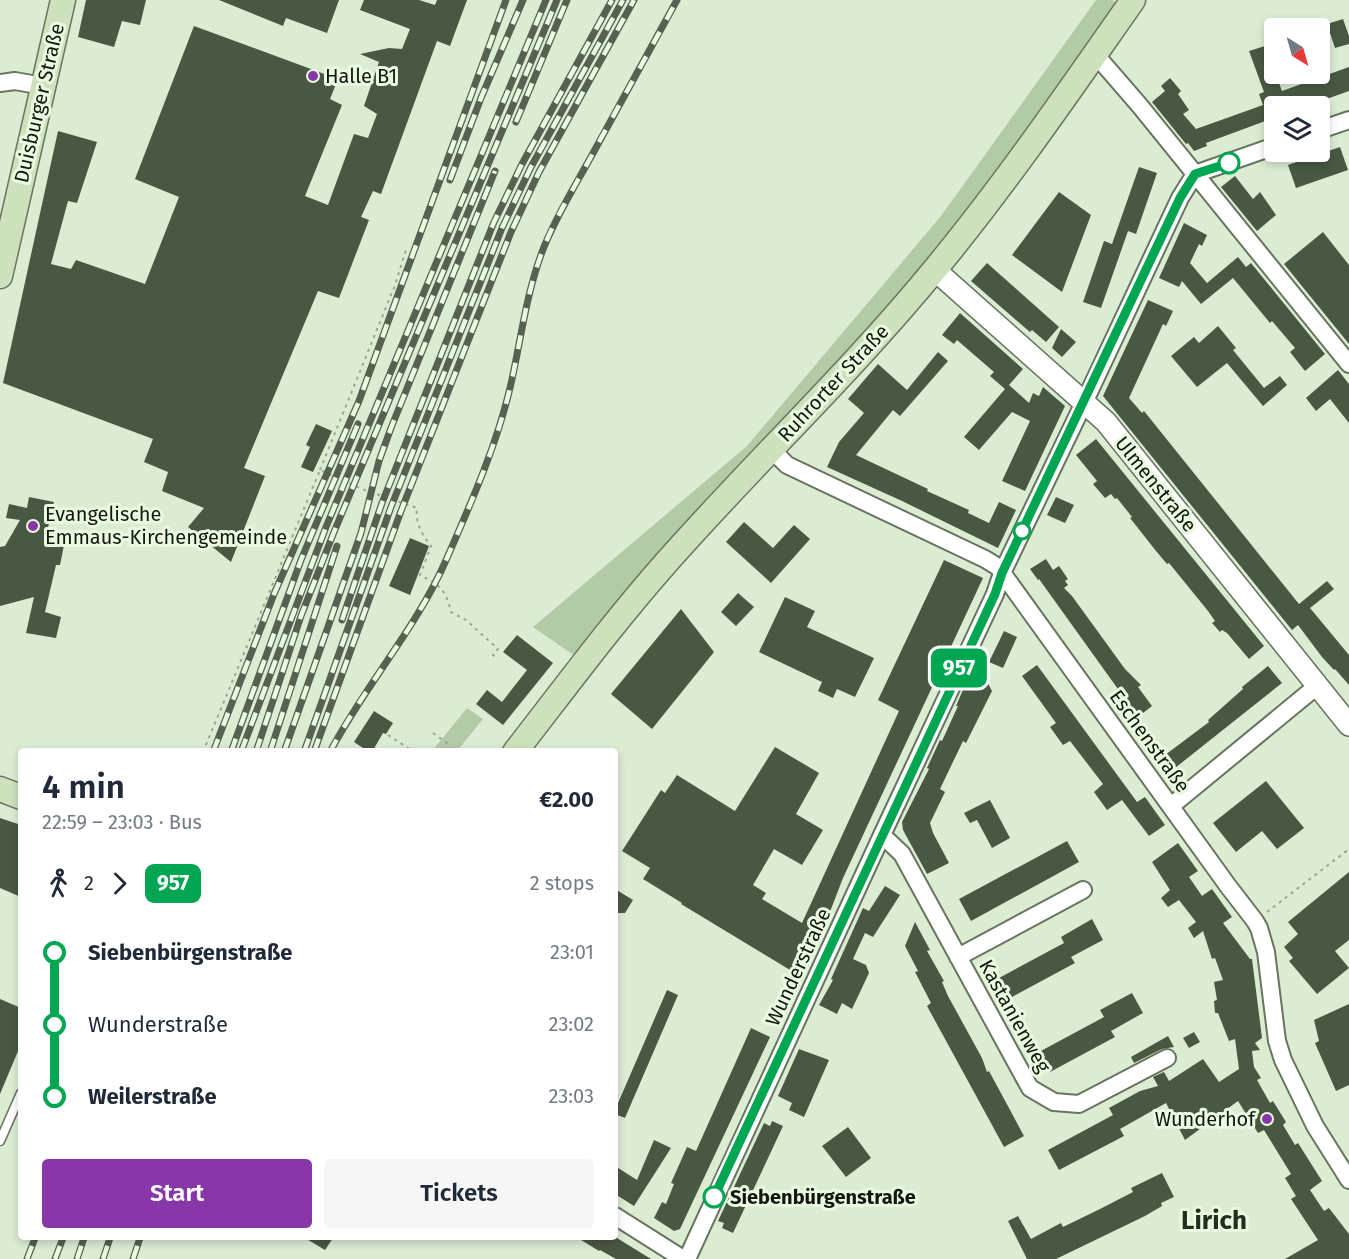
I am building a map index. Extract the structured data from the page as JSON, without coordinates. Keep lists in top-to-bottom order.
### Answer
{
  "streets": {
    "main road": ["Duisburger Straße", "Ruhrorter Straße"],
    "street": [
      "Ulmenstraße",
      "Eschenstraße",
      "Wunderstraße",
      "Kastanienweg"
    ]
  },
  "crossings": [
    ["Ruhrorter Straße", "Ulmenstraße"],
    ["Ruhrorter Straße", "Eschenstraße"],
    ["Ulmenstraße", "Wunderstraße"],
    ["Eschenstraße", "Wunderstraße"],
    ["Wunderstraße", "Kastanienweg"]
  ],
  "districts": ["Lirich"],
  "places": [
    "Halle B1",
    "Evangelische Emmaus-Kirchengemeinde",
    "Wunderhof",
    "Siebenbürgenstraße"
  ],
  "lines": ["bus line 957"],
  "north": "bottom right",
  "page": {
    "on_map": "957",
    "heading": ["4 min", "22:59 – 23:03 · Bus", "€2.00"],
    "legs": ["2", "957", "2 stops"],
    "list": [
      {
        "name": "Siebenbürgenstraße",
        "value": "23:01"
      },
      {
        "name": "Wunderstraße",
        "value": "23:02"
      },
      {
        "name": "Weilerstraße",
        "value": "23:03"
      }
    ],
    "buttons": ["Start", "Tickets"]
  }
}
